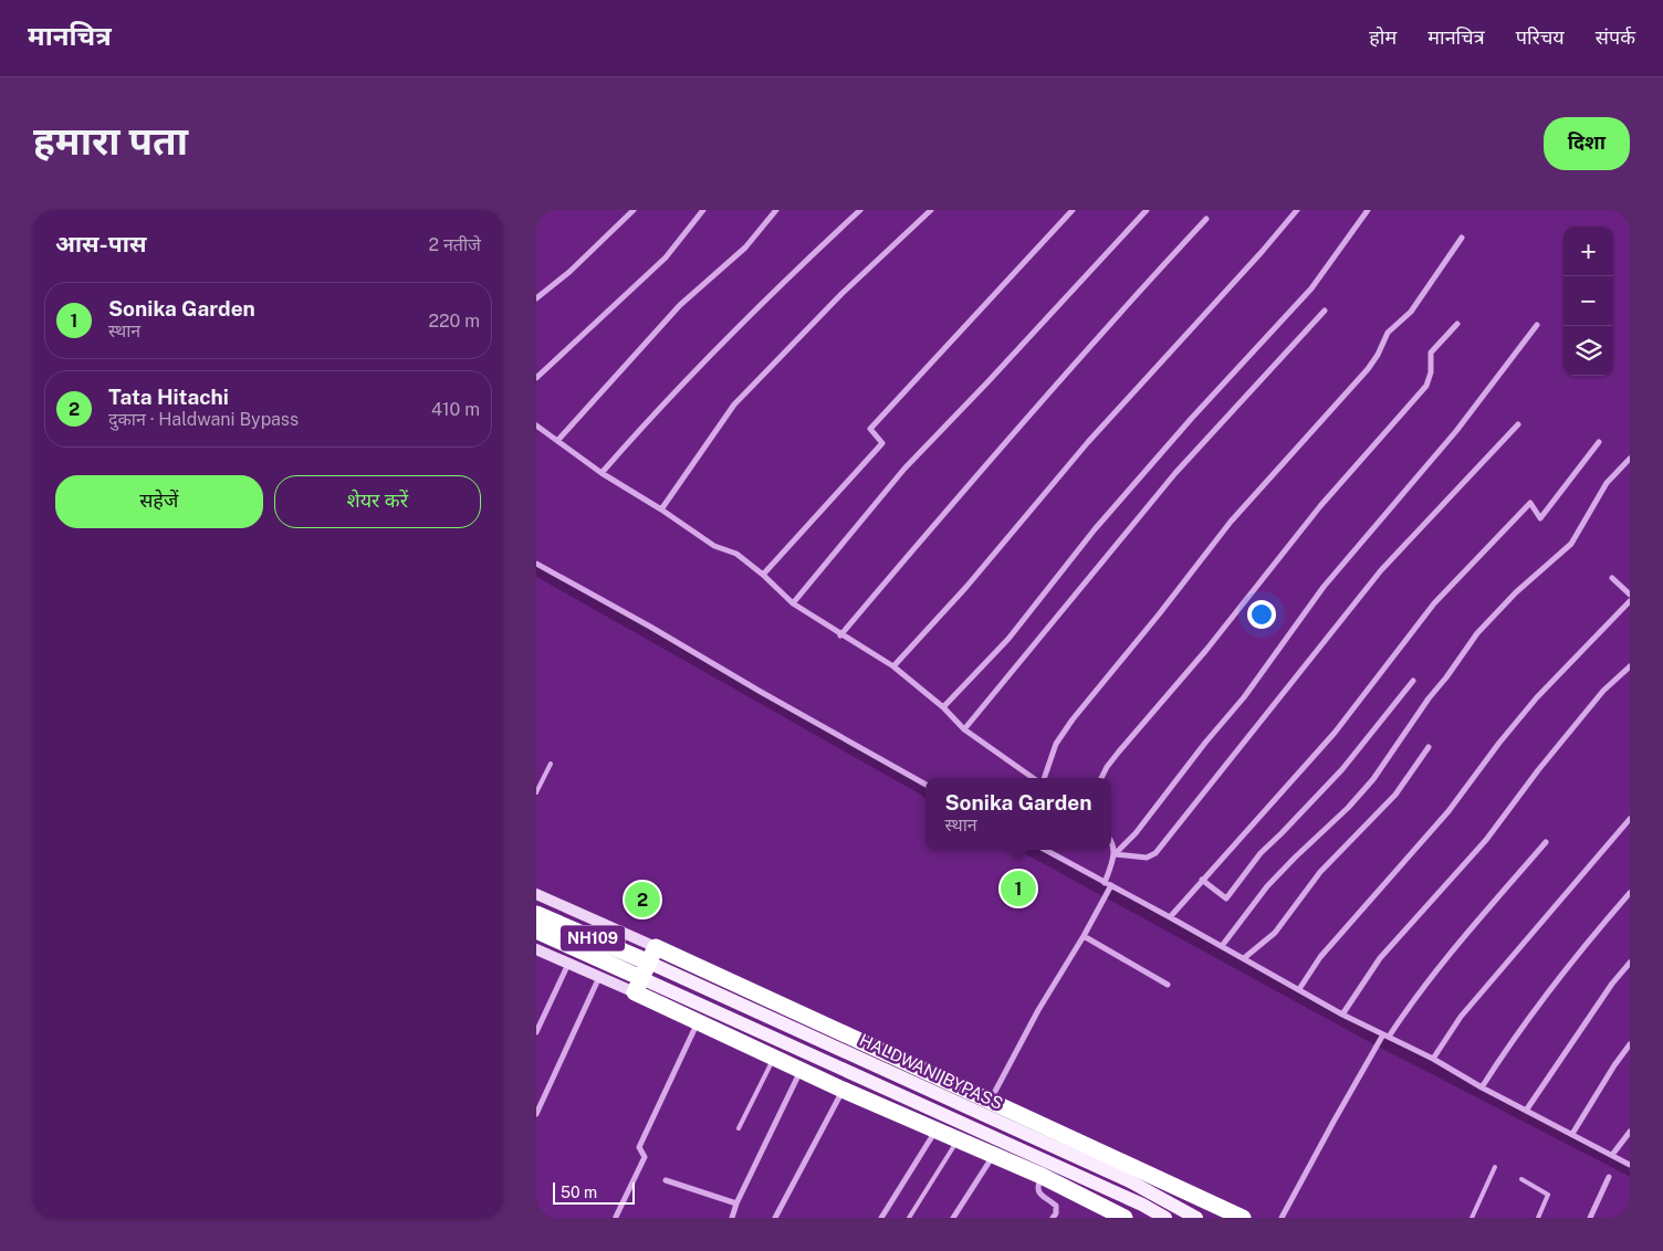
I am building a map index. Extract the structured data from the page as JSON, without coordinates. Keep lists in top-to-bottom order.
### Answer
{
  "streets": {
    "highway": ["NH109"],
    "main road": ["HALDWANI BYPASS"]
  },
  "crossings": [
    ["NH109", "HALDWANI BYPASS"]
  ],
  "scale_bar": "50 m",
  "page": {
    "header": "मानचित्र",
    "nav": [
      "होम",
      "मानचित्र",
      "परिचय",
      "संपर्क"
    ],
    "buttons": [
      "दिशा",
      ["सहेजें", "शेयर करें"]
    ],
    "title": "हमारा पता",
    "heading": ["आस-पास", "2 नतीजे"],
    "map_buttons": ["+", "−"],
    "list": [
      {
        "mark": "1",
        "name": "Sonika Garden",
        "note": "स्थान",
        "value": "220 m"
      },
      {
        "mark": "2",
        "name": "Tata Hitachi",
        "note": "दुकान · Haldwani Bypass",
        "value": "410 m"
      }
    ],
    "popup": ["Sonika Garden", "स्थान"],
    "pins": ["1", "2"],
    "scale": "50 m"
  }
}
